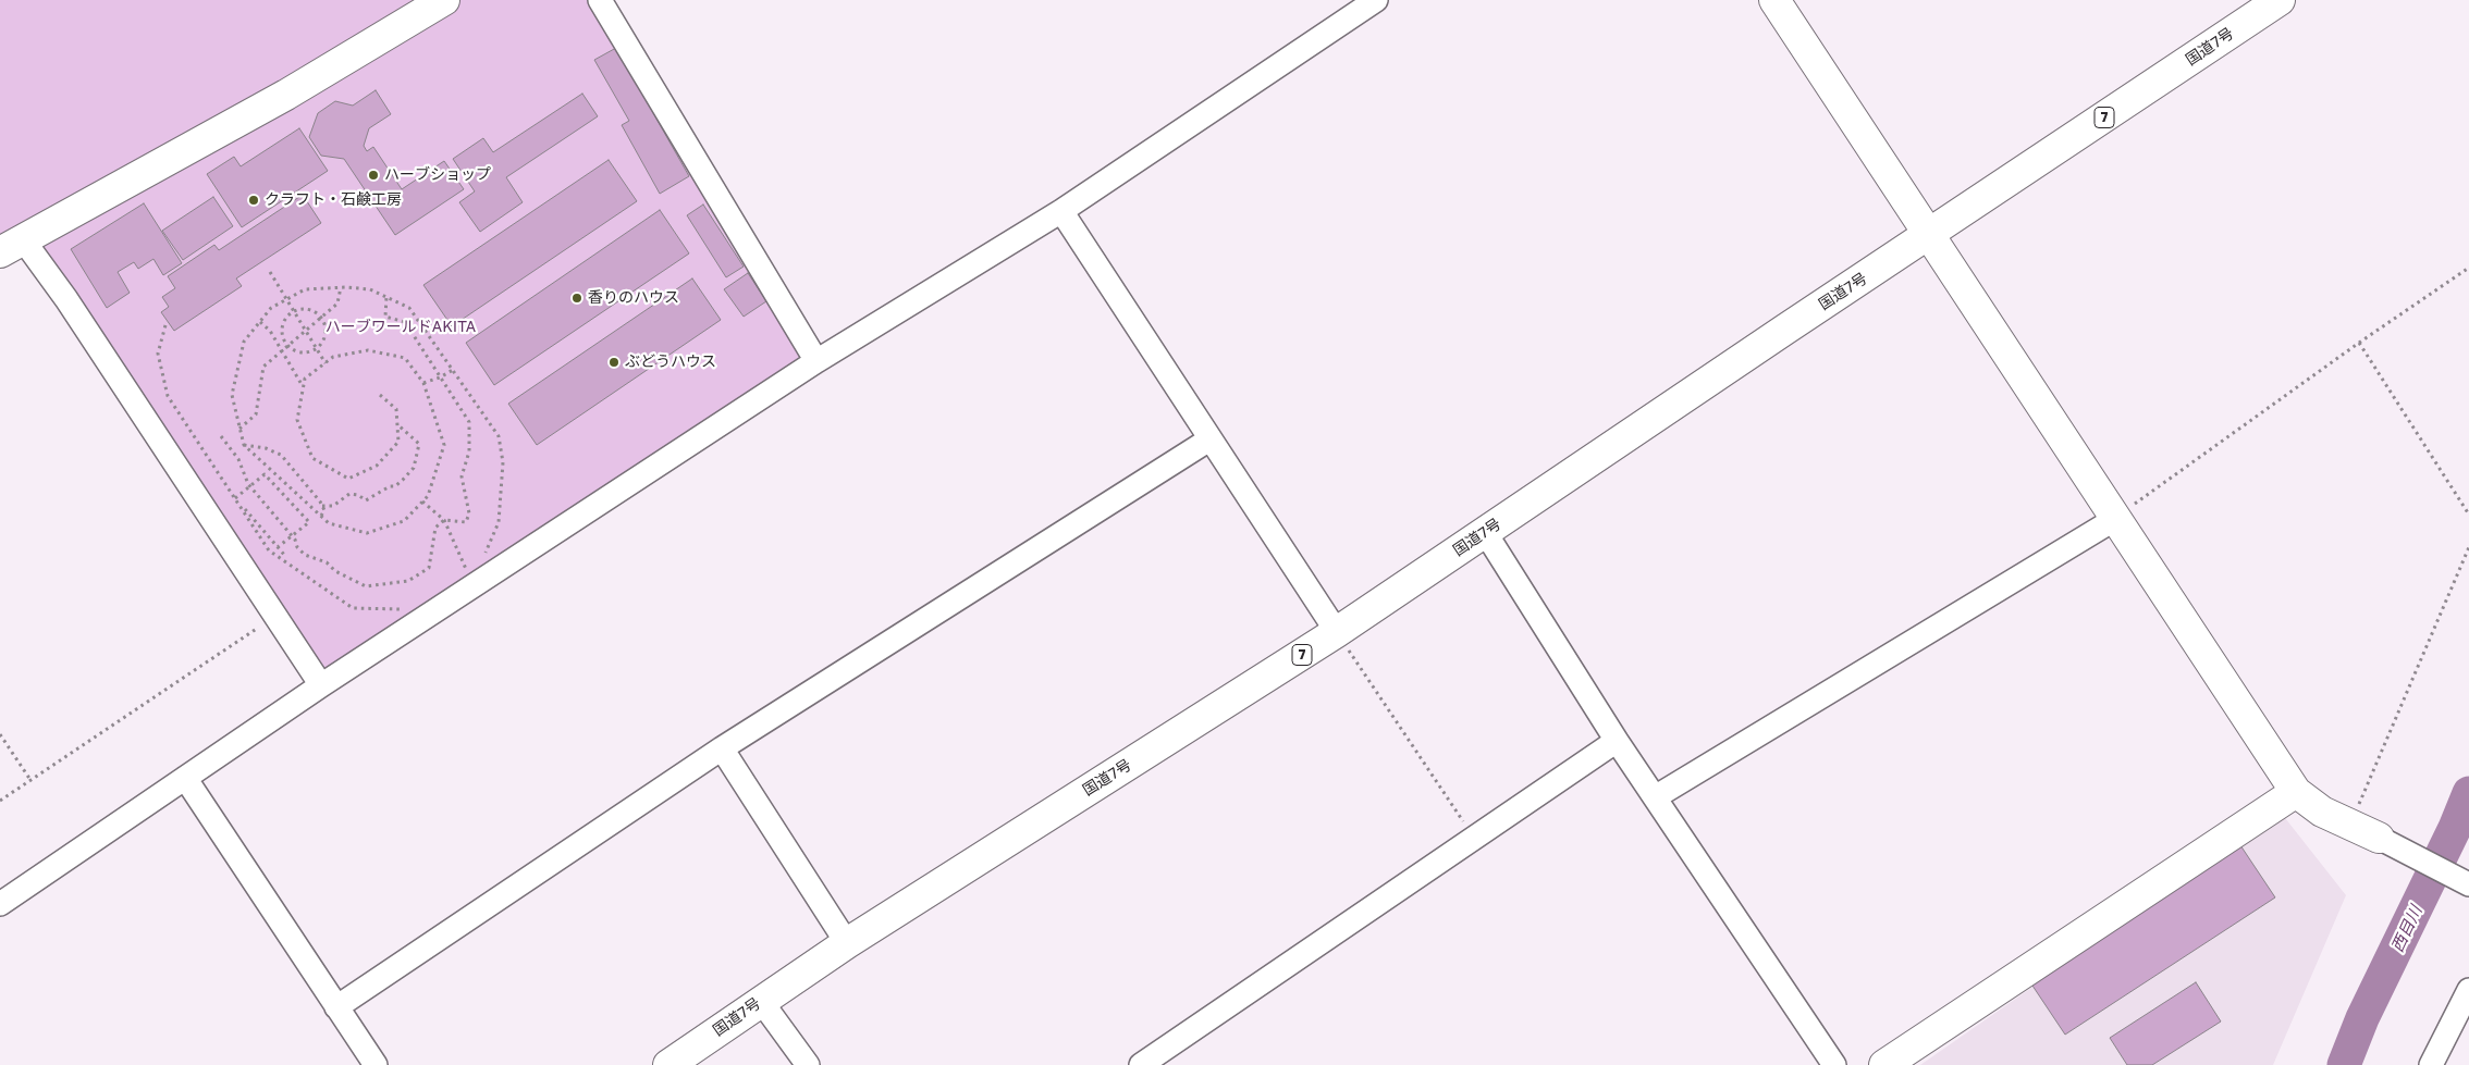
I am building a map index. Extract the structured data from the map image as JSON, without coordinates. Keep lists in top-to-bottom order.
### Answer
{
  "streets": {
    "main road": ["国道7号", "7"]
  },
  "water": ["西目川"],
  "parks": ["ハーブワールドAKITA"],
  "places": [
    "ハーブショップ",
    "クラフト・石鹸工房",
    "香りのハウス",
    "ぶどうハウス"
  ]
}
